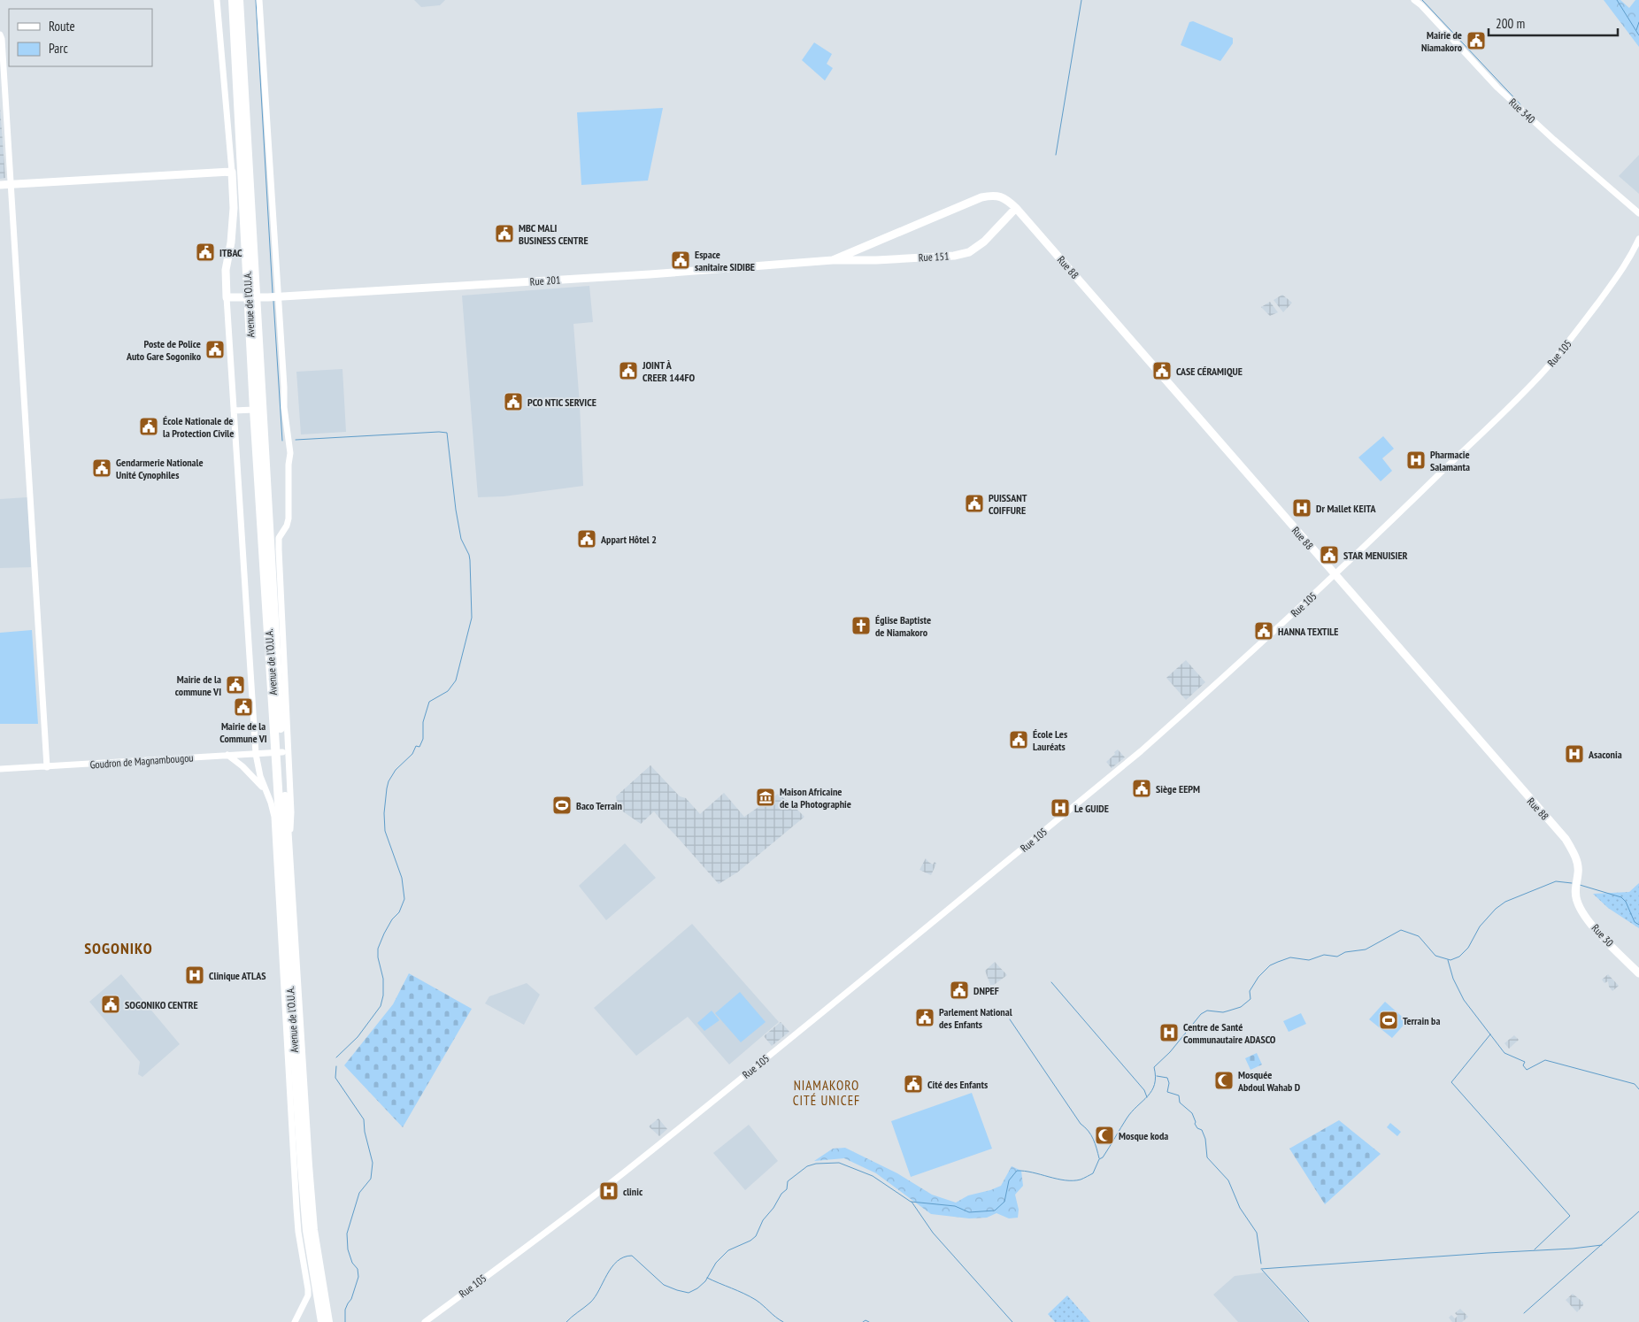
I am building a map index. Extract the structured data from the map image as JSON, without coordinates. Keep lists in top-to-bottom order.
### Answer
{
  "streets": {
    "highway": ["Avenue de l'O.U.A."],
    "main road": [
      "Rue 151",
      "Rue 88",
      "Rue 201",
      "Rue 30"
    ],
    "street": ["Rue 340", "Rue 105", "Goudron de Magnambougou"]
  },
  "crossings": [
    ["Rue 151", "Rue 88"],
    ["Rue 151", "Rue 201"],
    ["Rue 88", "Rue 201"],
    ["Rue 88", "Rue 105"],
    ["Rue 88", "Rue 30"],
    ["Rue 201", "Avenue de l'O.U.A."],
    ["Avenue de l'O.U.A.", "Goudron de Magnambougou"]
  ],
  "districts": ["SOGONIKO", "NIAMAKORO CITÉ UNICEF"],
  "places": {
    "public building": [
      "Mairie de Niamakoro",
      "MBC MALI BUSINESS CENTRE",
      "ITBAC",
      "Espace sanitaire SIDIBE",
      "Poste de Police Auto Gare Sogoniko",
      "JOINT À CREER 144FO",
      "CASE CÉRAMIQUE",
      "PCO NTIC SERVICE",
      "École Nationale de la Protection Civile",
      "Gendarmerie Nationale Unité Cynophiles",
      "PUISSANT COIFFURE",
      "Appart Hôtel 2",
      "STAR MENUISIER",
      "HANNA TEXTILE",
      "Mairie de la commune VI",
      "Mairie de la Commune VI",
      "École Les Lauréats",
      "Siège EEPM",
      "DNPEF",
      "SOGONIKO CENTRE",
      "Parlement National des Enfants",
      "Cité des Enfants"
    ],
    "hospital": [
      "Pharmacie Salamanta",
      "Dr Mallet KEITA",
      "Asaconia",
      "Le GUIDE",
      "Clinique ATLAS",
      "Centre de Santé Communautaire ADASCO",
      "clinic"
    ],
    "church": ["Église Baptiste de Niamakoro"],
    "museum": ["Maison Africaine de la Photographie"],
    "sports": ["Baco Terrain", "Terrain ba"],
    "mosque": ["Mosquée Abdoul Wahab D", "Mosque koda"]
  },
  "legend": ["Route", "Parc"],
  "scale_bar": "200 m"
}
